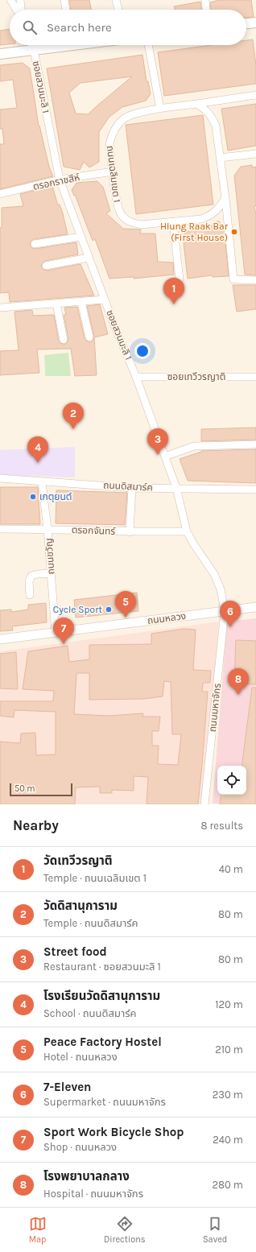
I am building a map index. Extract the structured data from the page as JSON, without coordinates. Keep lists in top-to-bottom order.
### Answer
{
  "streets": {
    "street": [
      "ซอยสวนมะลิ 1",
      "ถนนเฉลิมเขต 1",
      "ตรอกราชสีห์",
      "ซอยเทวีวรญาติ",
      "ถนนดิสมาร์ค",
      "ตรอกจันทร์",
      "ถนนขวัญ",
      "ถนนหลวง",
      "ถนนมหาจักร"
    ]
  },
  "crossings": [
    ["ซอยสวนมะลิ 1", "ตรอกราชสีห์"],
    ["ซอยสวนมะลิ 1", "ซอยเทวีวรญาติ"],
    ["ซอยสวนมะลิ 1", "ถนนดิสมาร์ค"],
    ["ซอยสวนมะลิ 1", "ตรอกจันทร์"],
    ["ซอยสวนมะลิ 1", "ถนนหลวง"],
    ["ซอยสวนมะลิ 1", "ถนนมหาจักร"],
    ["ถนนเฉลิมเขต 1", "ตรอกราชสีห์"],
    ["ถนนดิสมาร์ค", "ถนนขวัญ"],
    ["ตรอกจันทร์", "ถนนขวัญ"],
    ["ถนนขวัญ", "ถนนหลวง"],
    ["ถนนหลวง", "ถนนมหาจักร"]
  ],
  "places": ["Hlung Raak Bar (First House)", "เกตุยนต์", "Cycle Sport"],
  "scale_bar": "50 m",
  "page": {
    "search": "Search here",
    "pins": [
      "1",
      "2",
      "3",
      "4",
      "5",
      "6",
      "7",
      "8"
    ],
    "scale": "50 m",
    "heading": ["Nearby", "8 results"],
    "list": [
      {
        "mark": "1",
        "name": "วัดเทวีวรญาติ",
        "note": "Temple · ถนนเฉลิมเขต 1",
        "value": "40 m"
      },
      {
        "mark": "2",
        "name": "วัดดิสานุการาม",
        "note": "Temple · ถนนดิสมาร์ค",
        "value": "80 m"
      },
      {
        "mark": "3",
        "name": "Street food",
        "note": "Restaurant · ซอยสวนมะลิ 1",
        "value": "80 m"
      },
      {
        "mark": "4",
        "name": "โรงเรียนวัดดิสานุการาม",
        "note": "School · ถนนดิสมาร์ค",
        "value": "120 m"
      },
      {
        "mark": "5",
        "name": "Peace Factory Hostel",
        "note": "Hotel · ถนนหลวง",
        "value": "210 m"
      },
      {
        "mark": "6",
        "name": "7-Eleven",
        "note": "Supermarket · ถนนมหาจักร",
        "value": "230 m"
      },
      {
        "mark": "7",
        "name": "Sport Work Bicycle Shop",
        "note": "Shop · ถนนหลวง",
        "value": "240 m"
      },
      {
        "mark": "8",
        "name": "โรงพยาบาลกลาง",
        "note": "Hospital · ถนนมหาจักร",
        "value": "280 m"
      }
    ],
    "nav": ["Map", "Directions", "Saved"]
  }
}
